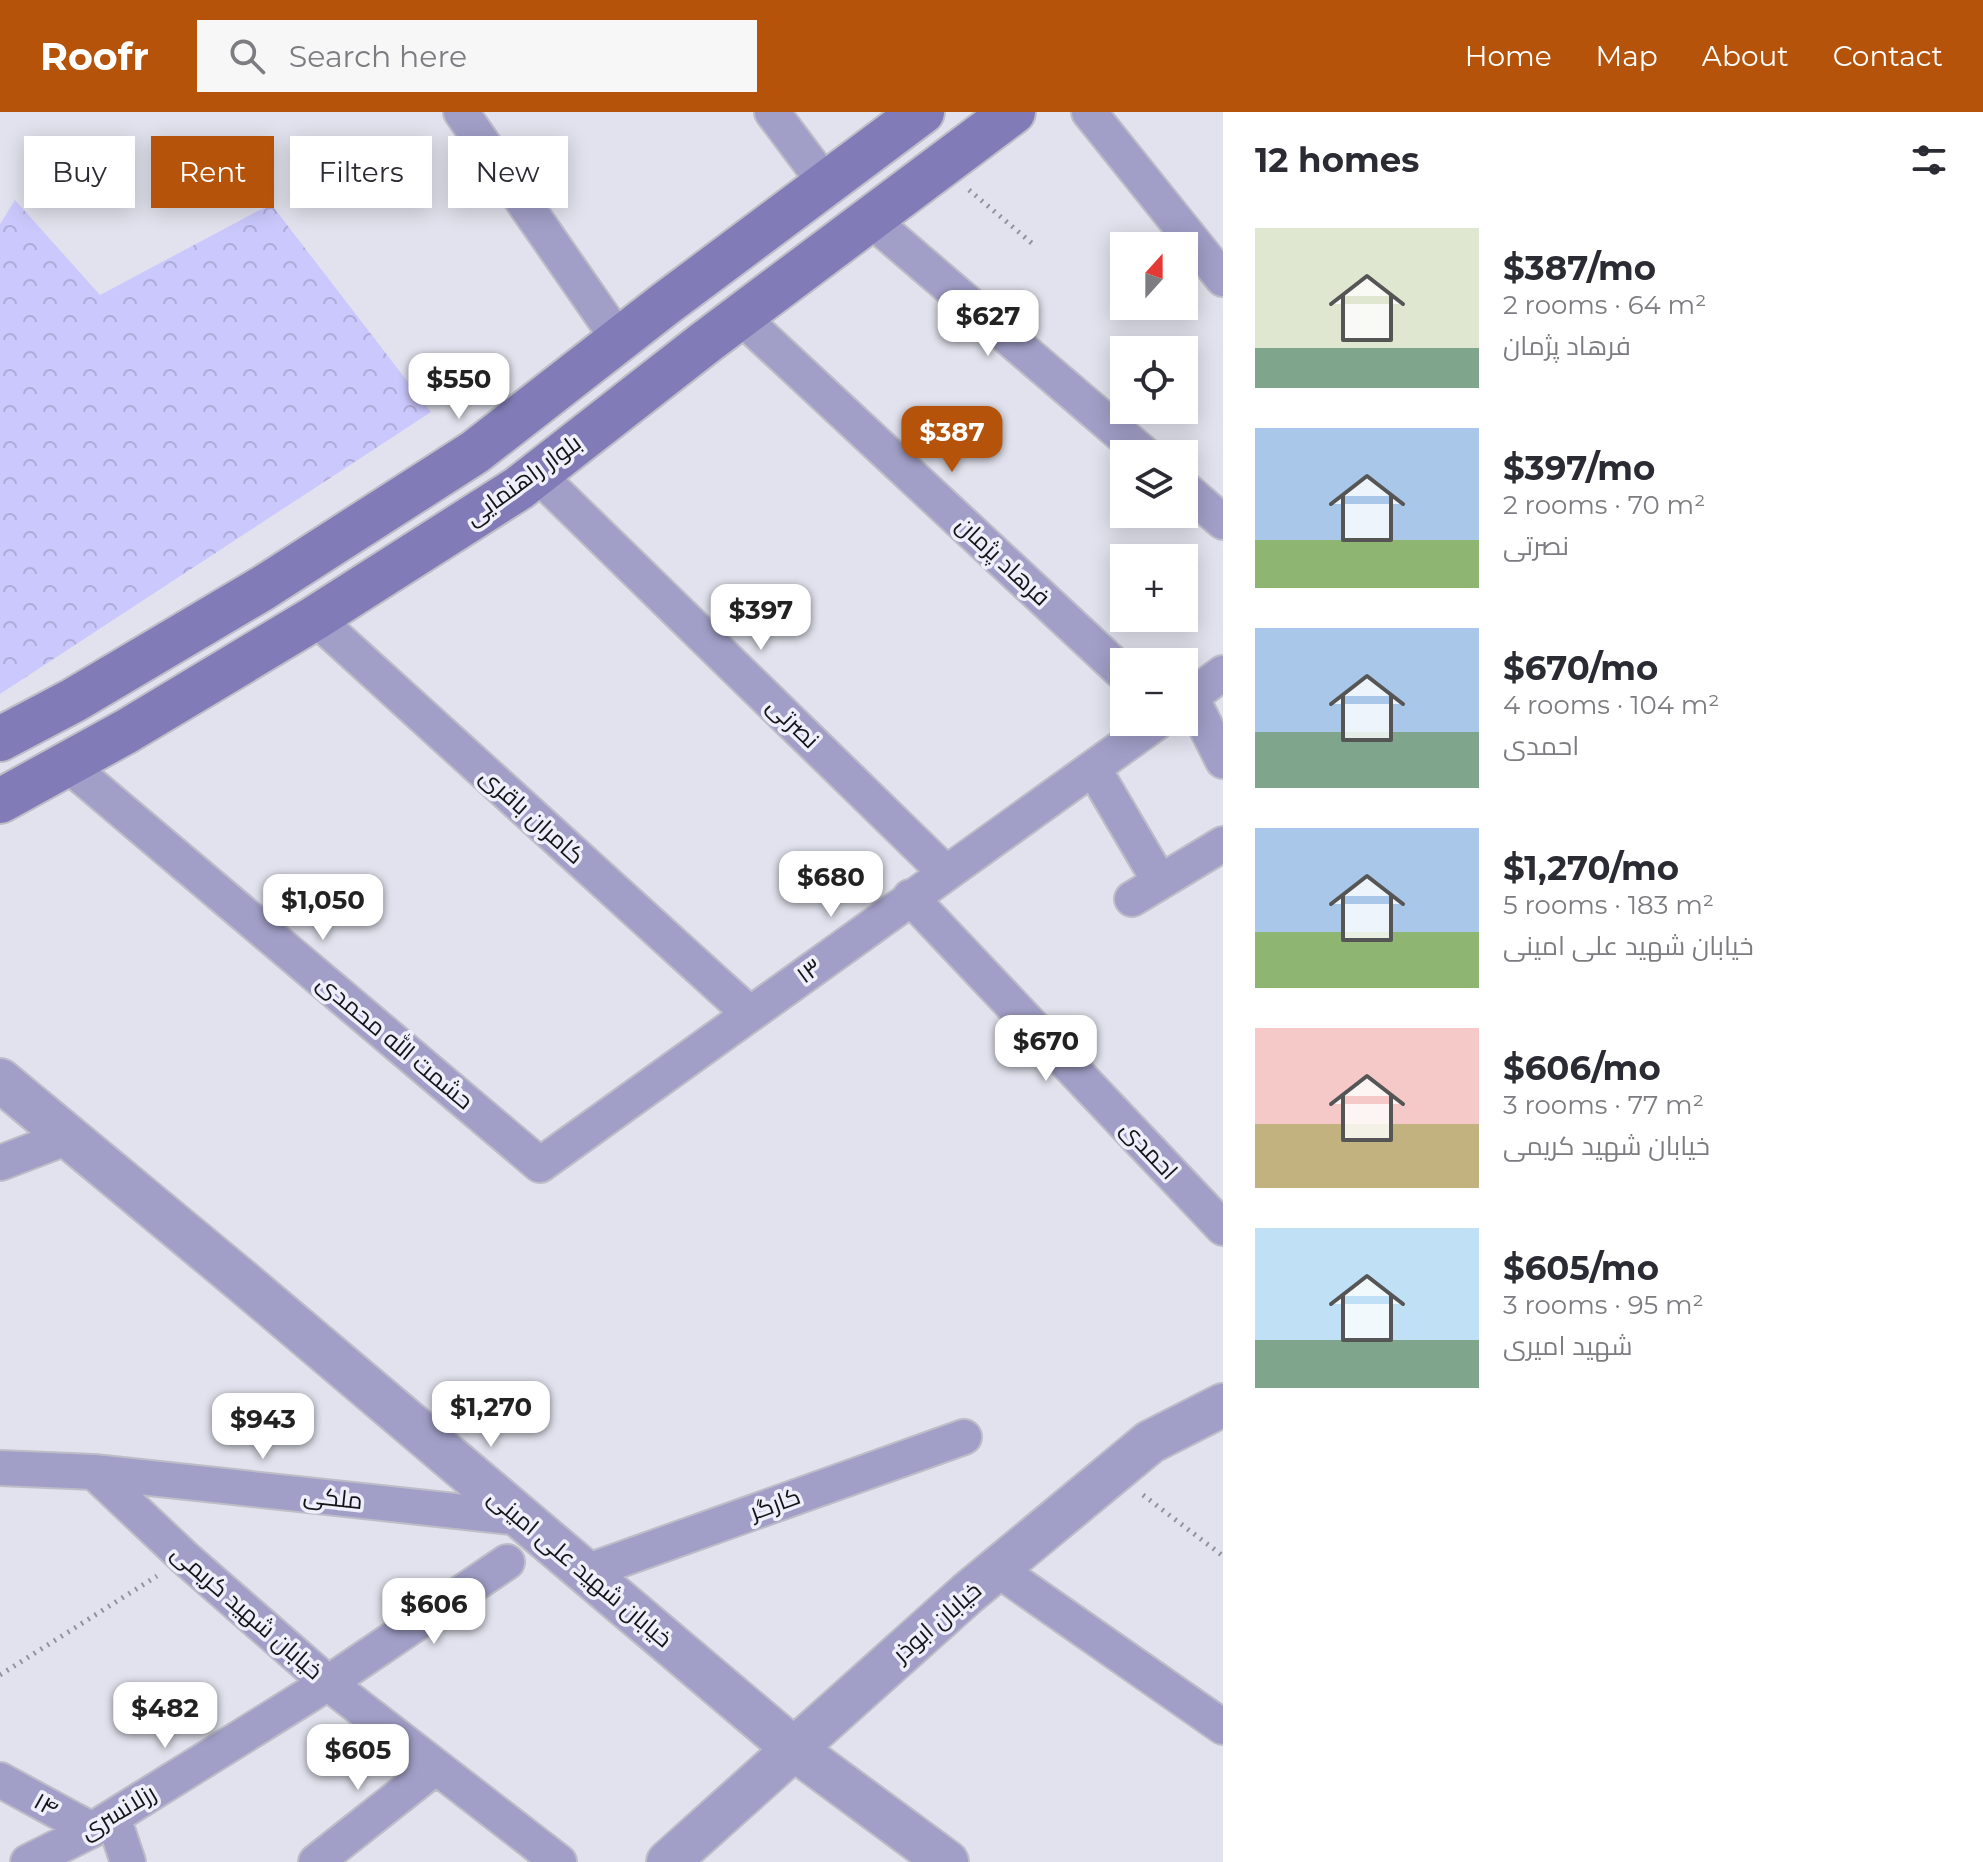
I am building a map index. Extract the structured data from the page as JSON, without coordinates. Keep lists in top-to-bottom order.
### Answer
{
  "streets": {
    "main road": ["بلوار راهنمایی"],
    "street": [
      "فرهاد پژمان",
      "نصرتی",
      "کامران باقری",
      "۱۳",
      "حشمت الله محمدی",
      "احمدی",
      "ملکی",
      "کارگر",
      "خیابان شهید علی امینی",
      "خیابان شهید کریمی",
      "خیابان ابوذر",
      "۱۴",
      "رزلانسری"
    ]
  },
  "crossings": [
    ["بلوار راهنمایی", "فرهاد پژمان"],
    ["بلوار راهنمایی", "نصرتی"],
    ["بلوار راهنمایی", "کامران باقری"],
    ["بلوار راهنمایی", "حشمت الله محمدی"],
    ["نصرتی", "۱۳"],
    ["کامران باقری", "۱۳"],
    ["۱۳", "حشمت الله محمدی"],
    ["۱۳", "احمدی"],
    ["ملکی", "خیابان شهید علی امینی"],
    ["ملکی", "خیابان شهید کریمی"],
    ["کارگر", "خیابان شهید علی امینی"],
    ["خیابان شهید علی امینی", "خیابان ابوذر"],
    ["خیابان شهید کریمی", "رزلانسری"],
    ["۱۴", "رزلانسری"]
  ],
  "north": "top",
  "page": {
    "header": "Roofr",
    "search": "Search here",
    "nav": [
      "Home",
      "Map",
      "About",
      "Contact"
    ],
    "heading": "12 homes",
    "chip": [
      "Buy",
      "Rent",
      "Filters",
      "New"
    ],
    "list": [
      {
        "name": "$387/mo",
        "note": "2 rooms · 64 m² · فرهاد پژمان"
      },
      {
        "name": "$397/mo",
        "note": "2 rooms · 70 m² · نصرتی"
      },
      {
        "name": "$670/mo",
        "note": "4 rooms · 104 m² · احمدی"
      },
      {
        "name": "$1,270/mo",
        "note": "5 rooms · 183 m² · خیابان شهید علی امینی"
      },
      {
        "name": "$606/mo",
        "note": "3 rooms · 77 m² · خیابان شهید کریمی"
      },
      {
        "name": "$605/mo",
        "note": "3 rooms · 95 m² · شهید امیری"
      }
    ],
    "map_buttons": ["+", "−"],
    "price": [
      "$627",
      "$550",
      "$387",
      "$397",
      "$680",
      "$1,050",
      "$670",
      "$1,270",
      "$943",
      "$606",
      "$482",
      "$605"
    ]
  }
}
